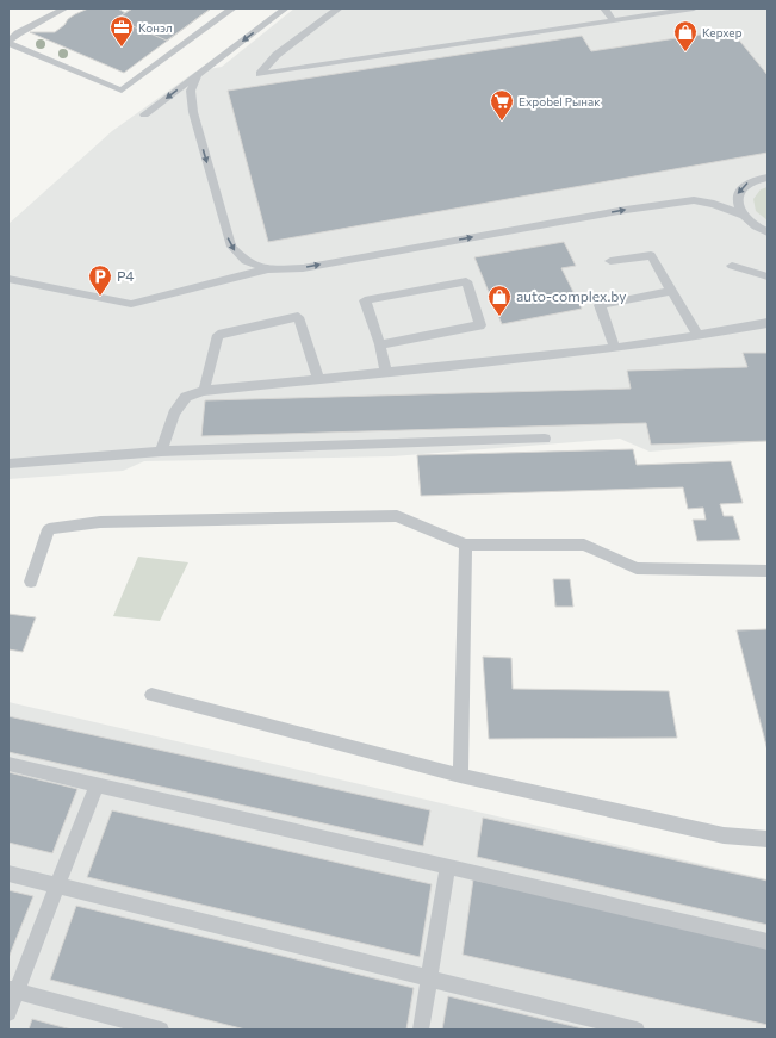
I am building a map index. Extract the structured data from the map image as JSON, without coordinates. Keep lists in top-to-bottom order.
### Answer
{
  "places": {
    "office": ["Конэл"],
    "shop": ["Керхер", "auto-complex.by"],
    "supermarket": ["Expobel Рынак"],
    "parking": ["P4"]
  }
}
